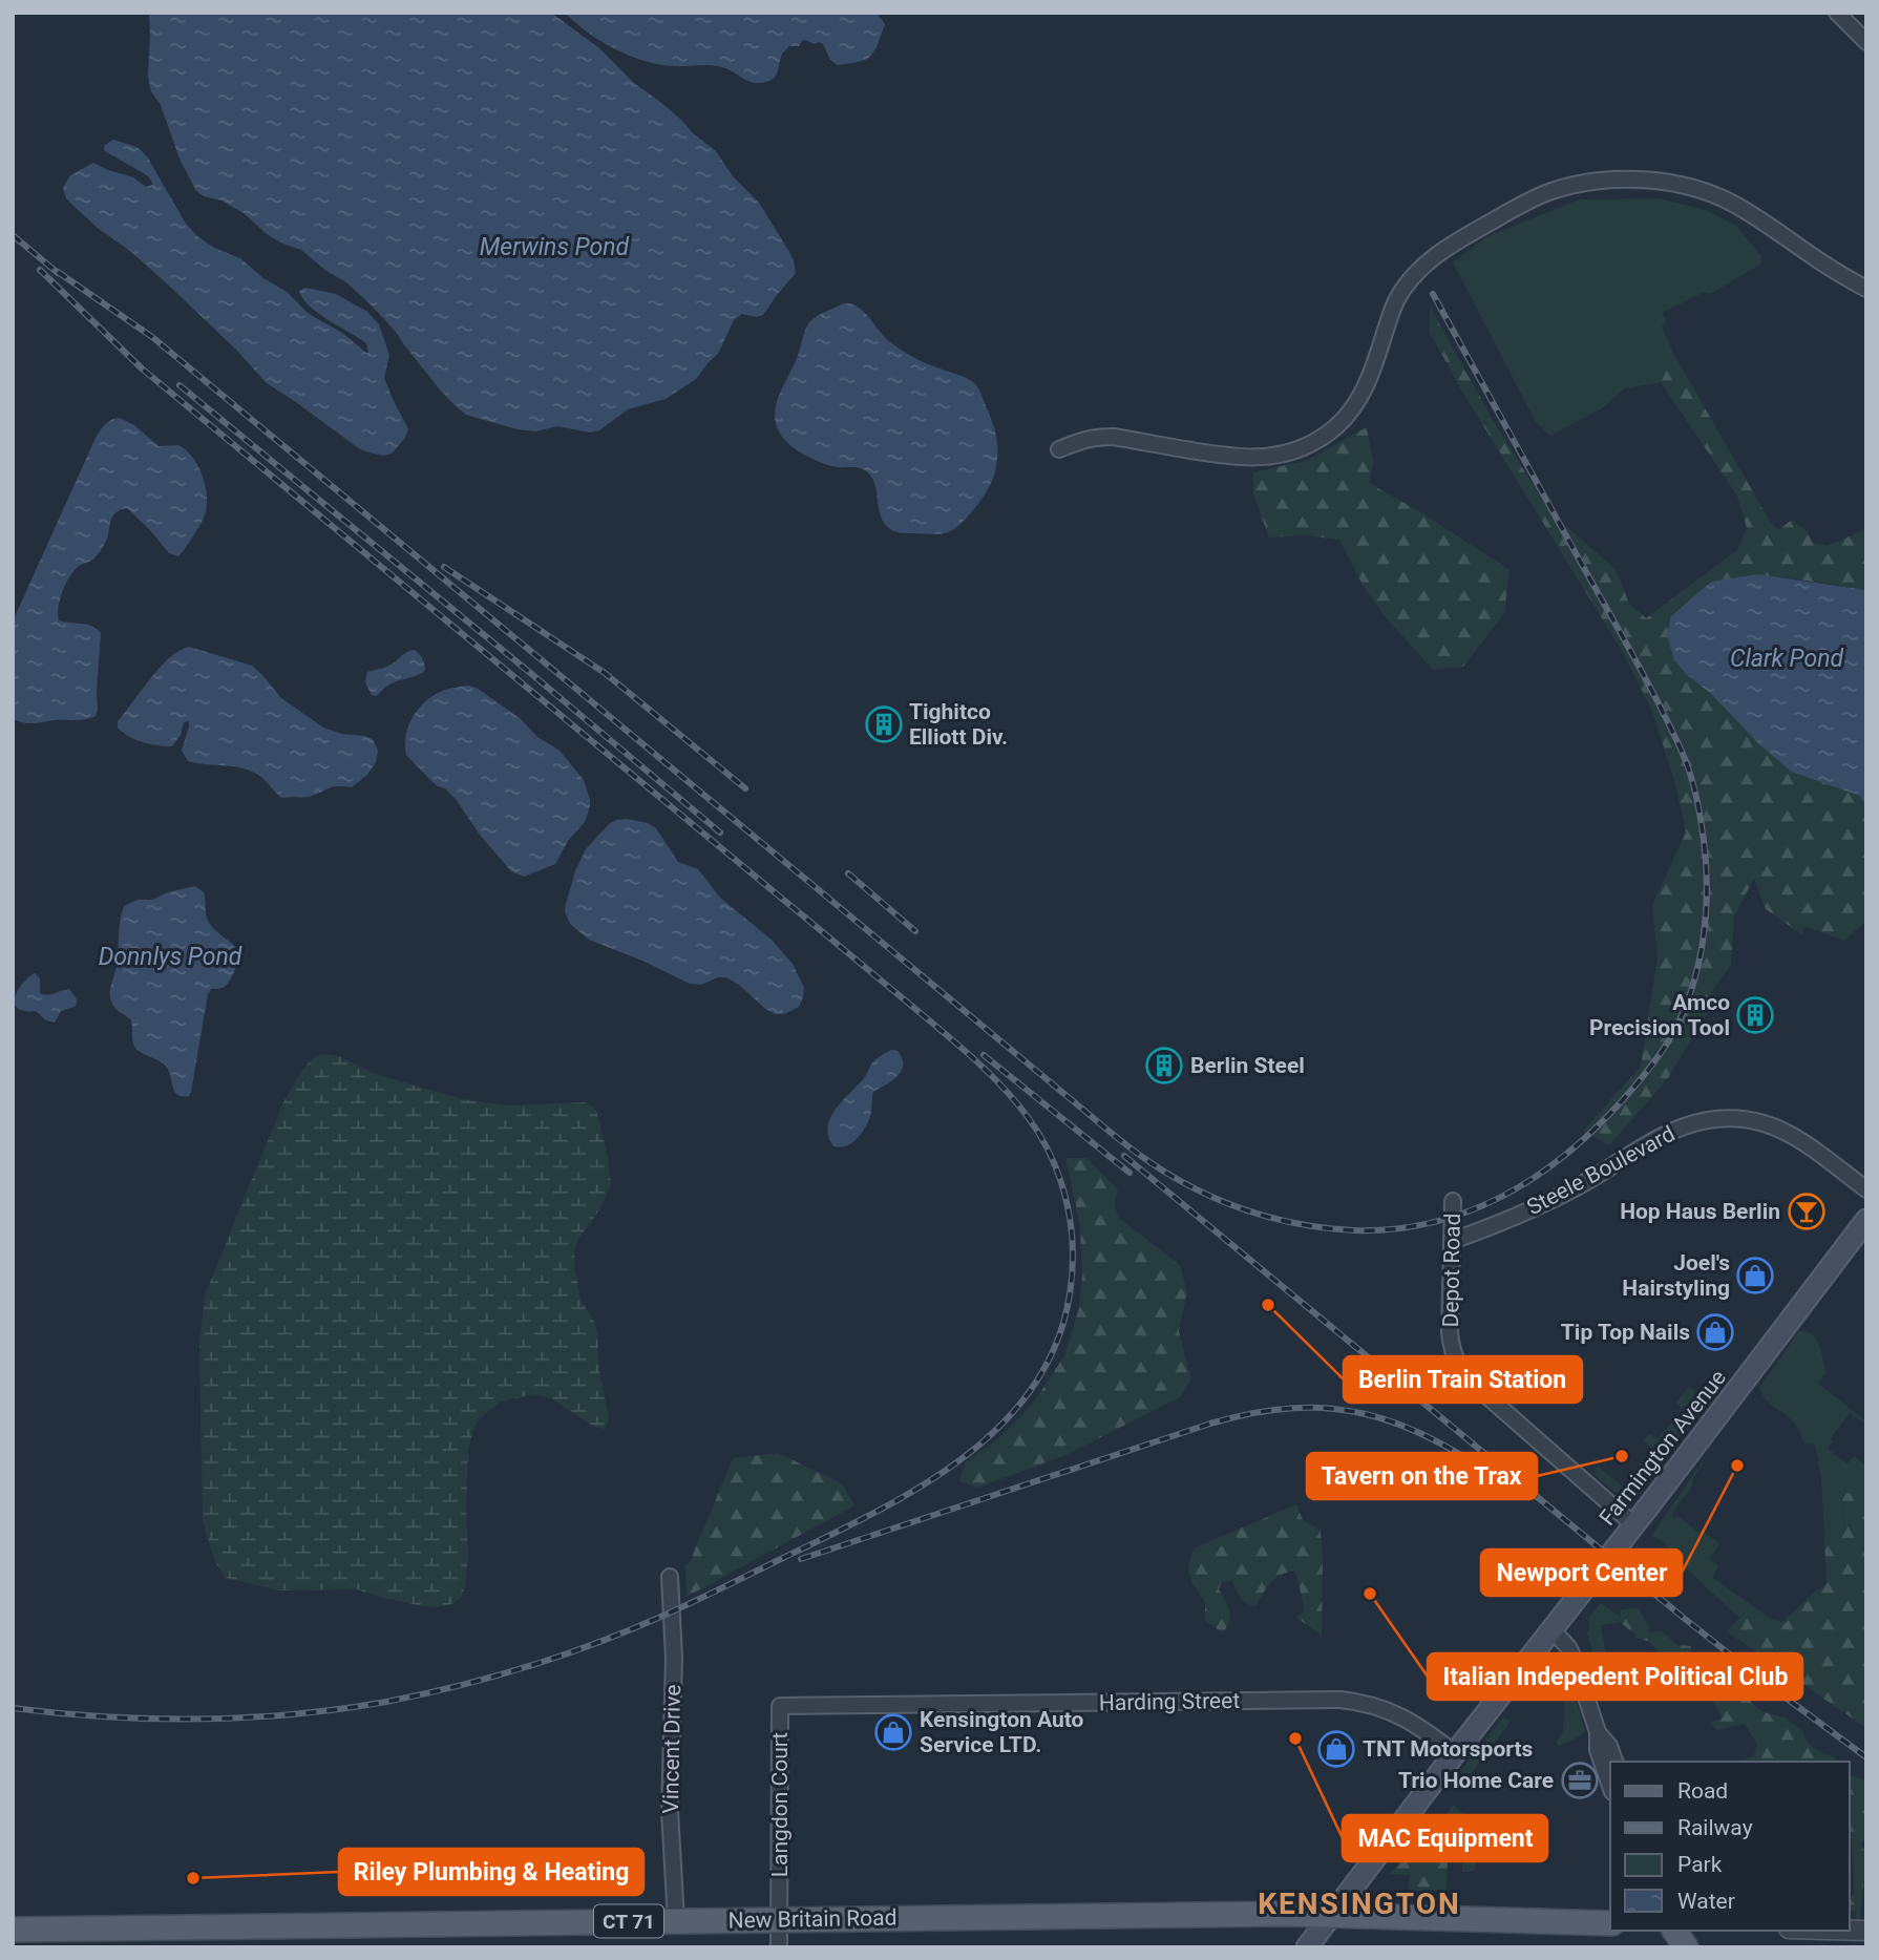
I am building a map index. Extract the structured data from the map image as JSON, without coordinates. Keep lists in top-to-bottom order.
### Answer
{
  "streets": {
    "main road": ["Farmington Avenue", "New Britain Road", "CT 71"],
    "street": [
      "Steele Boulevard",
      "Depot Road",
      "Harding Street",
      "Vincent Drive",
      "Langdon Court"
    ]
  },
  "crossings": [
    ["Steele Boulevard", "Depot Road"],
    ["Depot Road", "Farmington Avenue"],
    ["Farmington Avenue", "Harding Street"],
    ["Farmington Avenue", "New Britain Road"],
    ["Harding Street", "Langdon Court"],
    ["Vincent Drive", "New Britain Road"],
    ["Langdon Court", "New Britain Road"]
  ],
  "districts": ["KENSINGTON"],
  "water": ["Merwins Pond", "Clark Pond", "Donnlys Pond"],
  "places": {
    "building": ["Tighitco Elliott Div.", "Amco Precision Tool", "Berlin Steel"],
    "bar": ["Hop Haus Berlin"],
    "shop": [
      "Joel's Hairstyling",
      "Tip Top Nails",
      "Kensington Auto Service LTD.",
      "TNT Motorsports"
    ],
    "other": [
      "Berlin Train Station",
      "Tavern on the Trax",
      "Newport Center",
      "Italian Indepedent Political Club",
      "MAC Equipment",
      "Riley Plumbing & Heating"
    ],
    "office": ["Trio Home Care"]
  },
  "legend": [
    "Road",
    "Railway",
    "Park",
    "Water"
  ]
}
